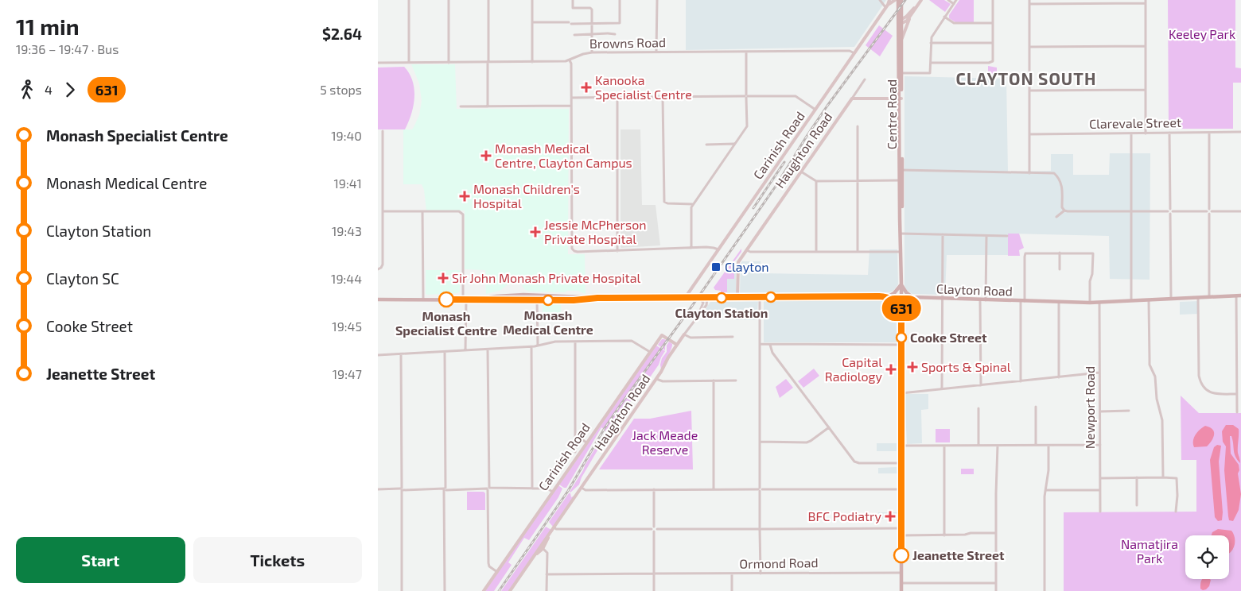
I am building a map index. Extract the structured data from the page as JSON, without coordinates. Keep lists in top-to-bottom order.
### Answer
{
  "streets": {
    "main road": ["Centre Road", "Clayton Road"],
    "street": [
      "Browns Road",
      "Clarevale Street",
      "Carinish Road",
      "Haughton Road",
      "Newport Road",
      "Ormond Road"
    ]
  },
  "crossings": [
    ["Browns Road", "Carinish Road"],
    ["Centre Road", "Clayton Road"],
    ["Centre Road", "Ormond Road"],
    ["Carinish Road", "Haughton Road"],
    ["Carinish Road", "Clayton Road"],
    ["Haughton Road", "Clayton Road"],
    ["Clayton Road", "Newport Road"]
  ],
  "districts": ["CLAYTON SOUTH"],
  "parks": ["Keeley Park", "Jack Meade Reserve", "Namatjira Park"],
  "places": {
    "health": [
      "Kanooka Specialist Centre",
      "Monash Medical Centre, Clayton Campus",
      "Monash Children's Hospital",
      "Jessie McPherson Private Hospital",
      "Sir John Monash Private Hospital",
      "Sports & Spinal",
      "Capital Radiology",
      "BFC Podiatry"
    ],
    "transit": ["Clayton"],
    "other": [
      "Clayton Station",
      "Monash Specialist Centre",
      "Monash Medical Centre",
      "Cooke Street",
      "Jeanette Street"
    ]
  },
  "lines": ["bus line 631"],
  "page": {
    "heading": ["11 min", "19:36 – 19:47 · Bus", "$2.64"],
    "on_map": "631",
    "legs": ["4", "631", "5 stops"],
    "list": [
      {
        "name": "Monash Specialist Centre",
        "value": "19:40"
      },
      {
        "name": "Monash Medical Centre",
        "value": "19:41"
      },
      {
        "name": "Clayton Station",
        "value": "19:43"
      },
      {
        "name": "Clayton SC",
        "value": "19:44"
      },
      {
        "name": "Cooke Street",
        "value": "19:45"
      },
      {
        "name": "Jeanette Street",
        "value": "19:47"
      }
    ],
    "buttons": ["Start", "Tickets"]
  }
}
